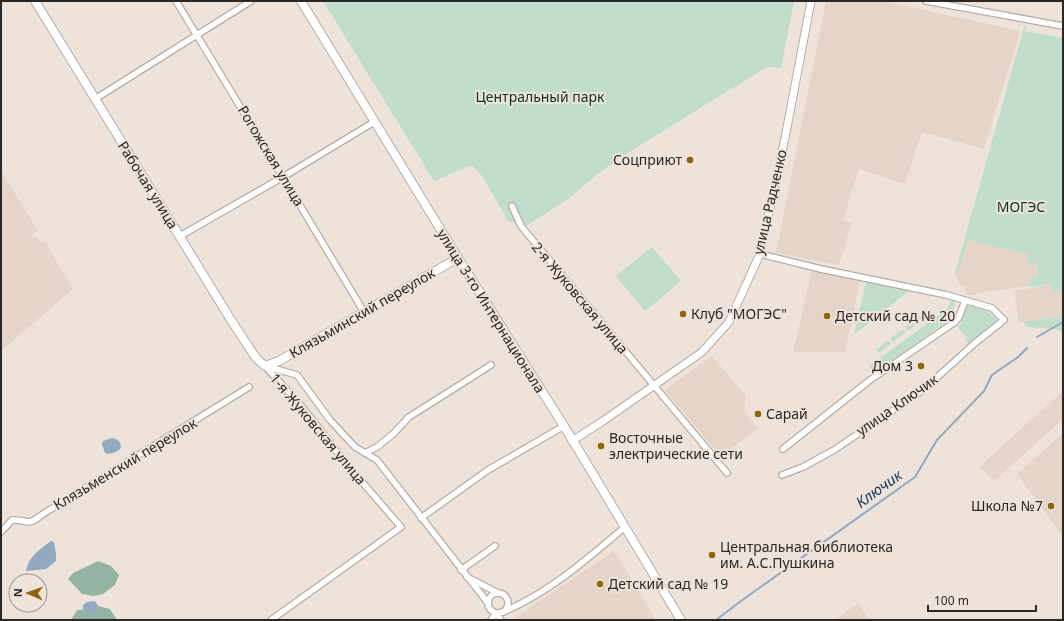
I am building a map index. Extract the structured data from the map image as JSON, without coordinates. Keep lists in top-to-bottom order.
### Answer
{
  "streets": {
    "main road": ["Рабочая улица", "улица 3-го Интернационала", "Клязьминский переулок"],
    "street": [
      "Рогожская улица",
      "улица Радченко",
      "2-я Жуковская улица",
      "улица Ключик",
      "1-я Жуковская улица",
      "Клязьменский переулок"
    ]
  },
  "crossings": [
    ["Рогожская улица", "Клязьминский переулок"],
    ["Рабочая улица", "Клязьминский переулок"],
    ["Рабочая улица", "1-я Жуковская улица"],
    ["улица Радченко", "2-я Жуковская улица"],
    ["улица Радченко", "улица 3-го Интернационала"],
    ["улица Радченко", "улица Ключик"],
    ["улица 3-го Интернационала", "Клязьминский переулок"],
    ["Клязьминский переулок", "1-я Жуковская улица"]
  ],
  "water": ["Ключик"],
  "parks": ["Центральный парк", "МОГЭС"],
  "places": [
    "Соцприют",
    "Клуб \"МОГЭС\"",
    "Детский сад № 20",
    "Дом 3",
    "Сарай",
    "Восточные электрические сети",
    "Школа №7",
    "Центральная библиотека им. А.С.Пушкина",
    "Детский сад № 19"
  ],
  "scale_bar": "100 m",
  "north": "left"
}
